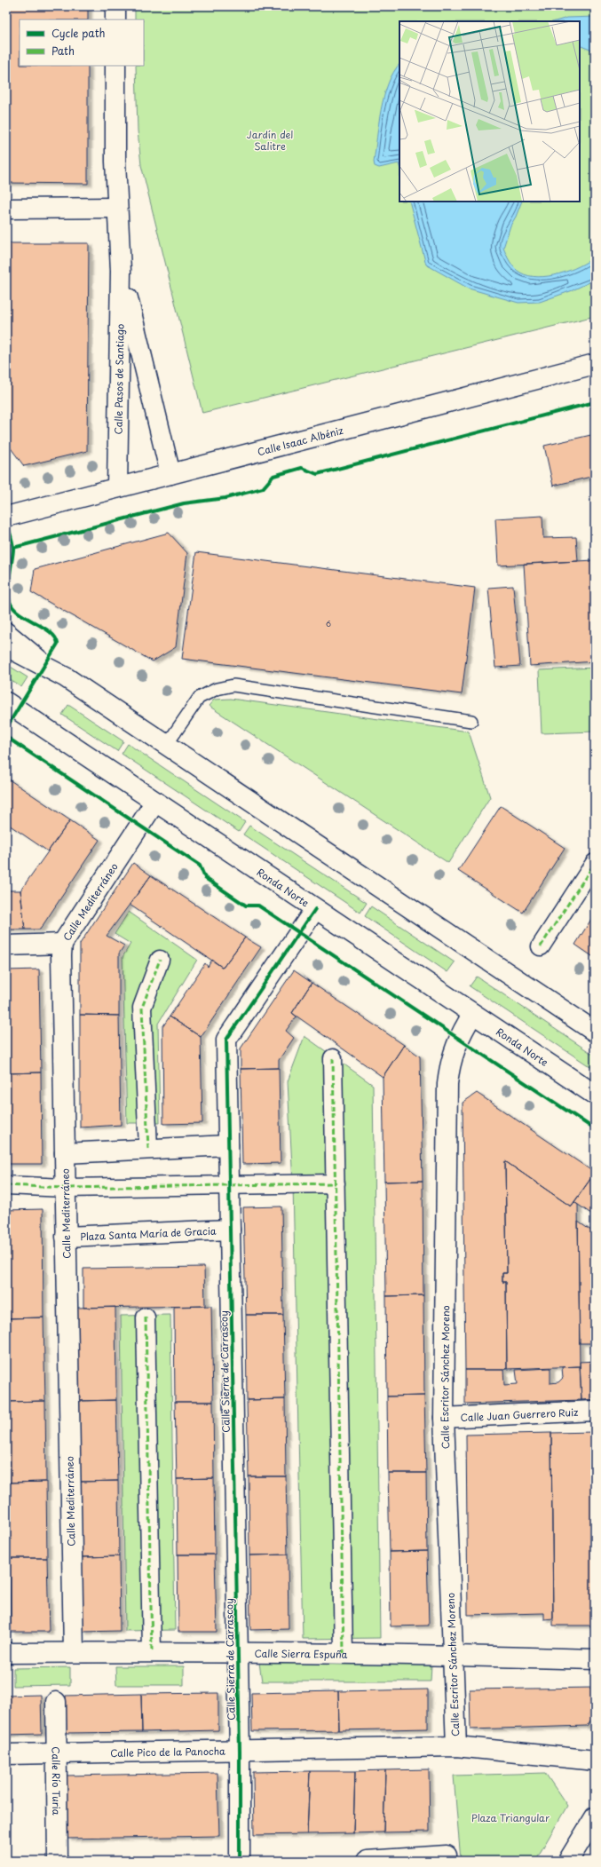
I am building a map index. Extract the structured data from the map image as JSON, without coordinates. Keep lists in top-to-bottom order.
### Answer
{
  "streets": {
    "street": [
      "Calle Pasos de Santiago",
      "Calle Isaac Albéniz",
      "Ronda Norte",
      "Calle Mediterráneo",
      "Plaza Santa María de Gracia",
      "Calle Sierra de Carrascoy",
      "Calle Escritor Sánchez Moreno",
      "Calle Juan Guerrero Ruiz",
      "Calle Sierra Espuña",
      "Calle Pico de la Panocha",
      "Calle Río Turia"
    ]
  },
  "crossings": [
    ["Calle Pasos de Santiago", "Calle Isaac Albéniz"],
    ["Ronda Norte", "Calle Mediterráneo"],
    ["Ronda Norte", "Calle Sierra de Carrascoy"],
    ["Ronda Norte", "Calle Escritor Sánchez Moreno"],
    ["Calle Mediterráneo", "Plaza Santa María de Gracia"],
    ["Calle Mediterráneo", "Calle Sierra Espuña"],
    ["Plaza Santa María de Gracia", "Calle Sierra de Carrascoy"],
    ["Calle Sierra de Carrascoy", "Calle Sierra Espuña"],
    ["Calle Sierra de Carrascoy", "Calle Pico de la Panocha"],
    ["Calle Escritor Sánchez Moreno", "Calle Juan Guerrero Ruiz"],
    ["Calle Escritor Sánchez Moreno", "Calle Sierra Espuña"],
    ["Calle Escritor Sánchez Moreno", "Calle Pico de la Panocha"],
    ["Calle Pico de la Panocha", "Calle Río Turia"]
  ],
  "parks": ["Jardín del Salitre", "Plaza Triangular"],
  "house_numbers": ["6"],
  "legend": ["Cycle path", "Path"]
}
